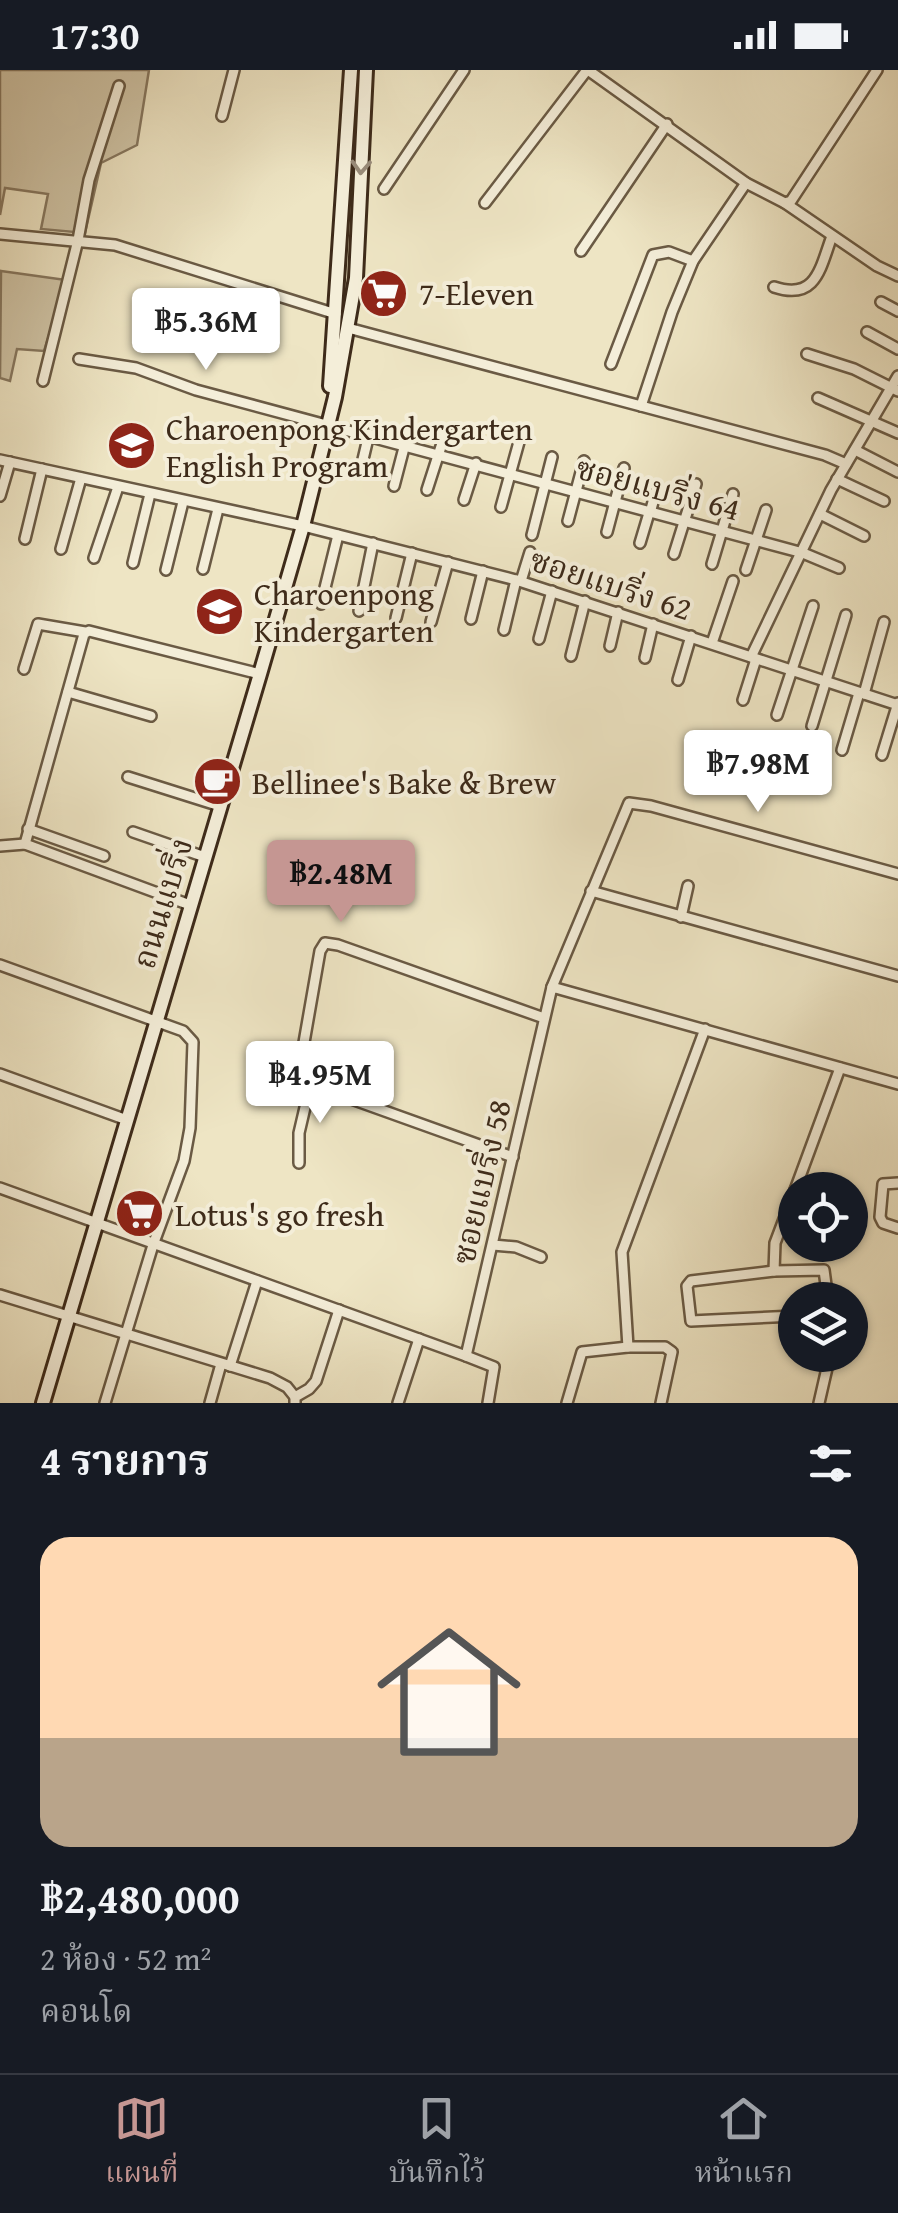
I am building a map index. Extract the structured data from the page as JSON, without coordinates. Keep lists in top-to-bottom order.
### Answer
{
  "streets": {
    "main road": ["ถนนแบริ่ง"],
    "street": ["ซอยแบริ่ง 64", "ซอยแบริ่ง 62", "ซอยแบริ่ง 58"]
  },
  "crossings": [
    ["ซอยแบริ่ง 64", "ถนนแบริ่ง"],
    ["ซอยแบริ่ง 62", "ถนนแบริ่ง"]
  ],
  "places": {
    "supermarket": ["7-Eleven", "Lotus's go fresh"],
    "school or university": ["Charoenpong Kindergarten English Program", "Charoenpong Kindergarten"],
    "cafe": ["Bellinee's Bake & Brew"]
  },
  "page": {
    "status": "17:30",
    "price": [
      "฿5.36M",
      "฿7.98M",
      "฿2.48M",
      "฿4.95M"
    ],
    "heading": "4 รายการ",
    "list": [
      {
        "name": "฿2,480,000",
        "note": "2 ห้อง · 52 m² · คอนโด"
      }
    ],
    "tabs": ["แผนที่", "บันทึกไว้", "หน้าแรก"]
  }
}
